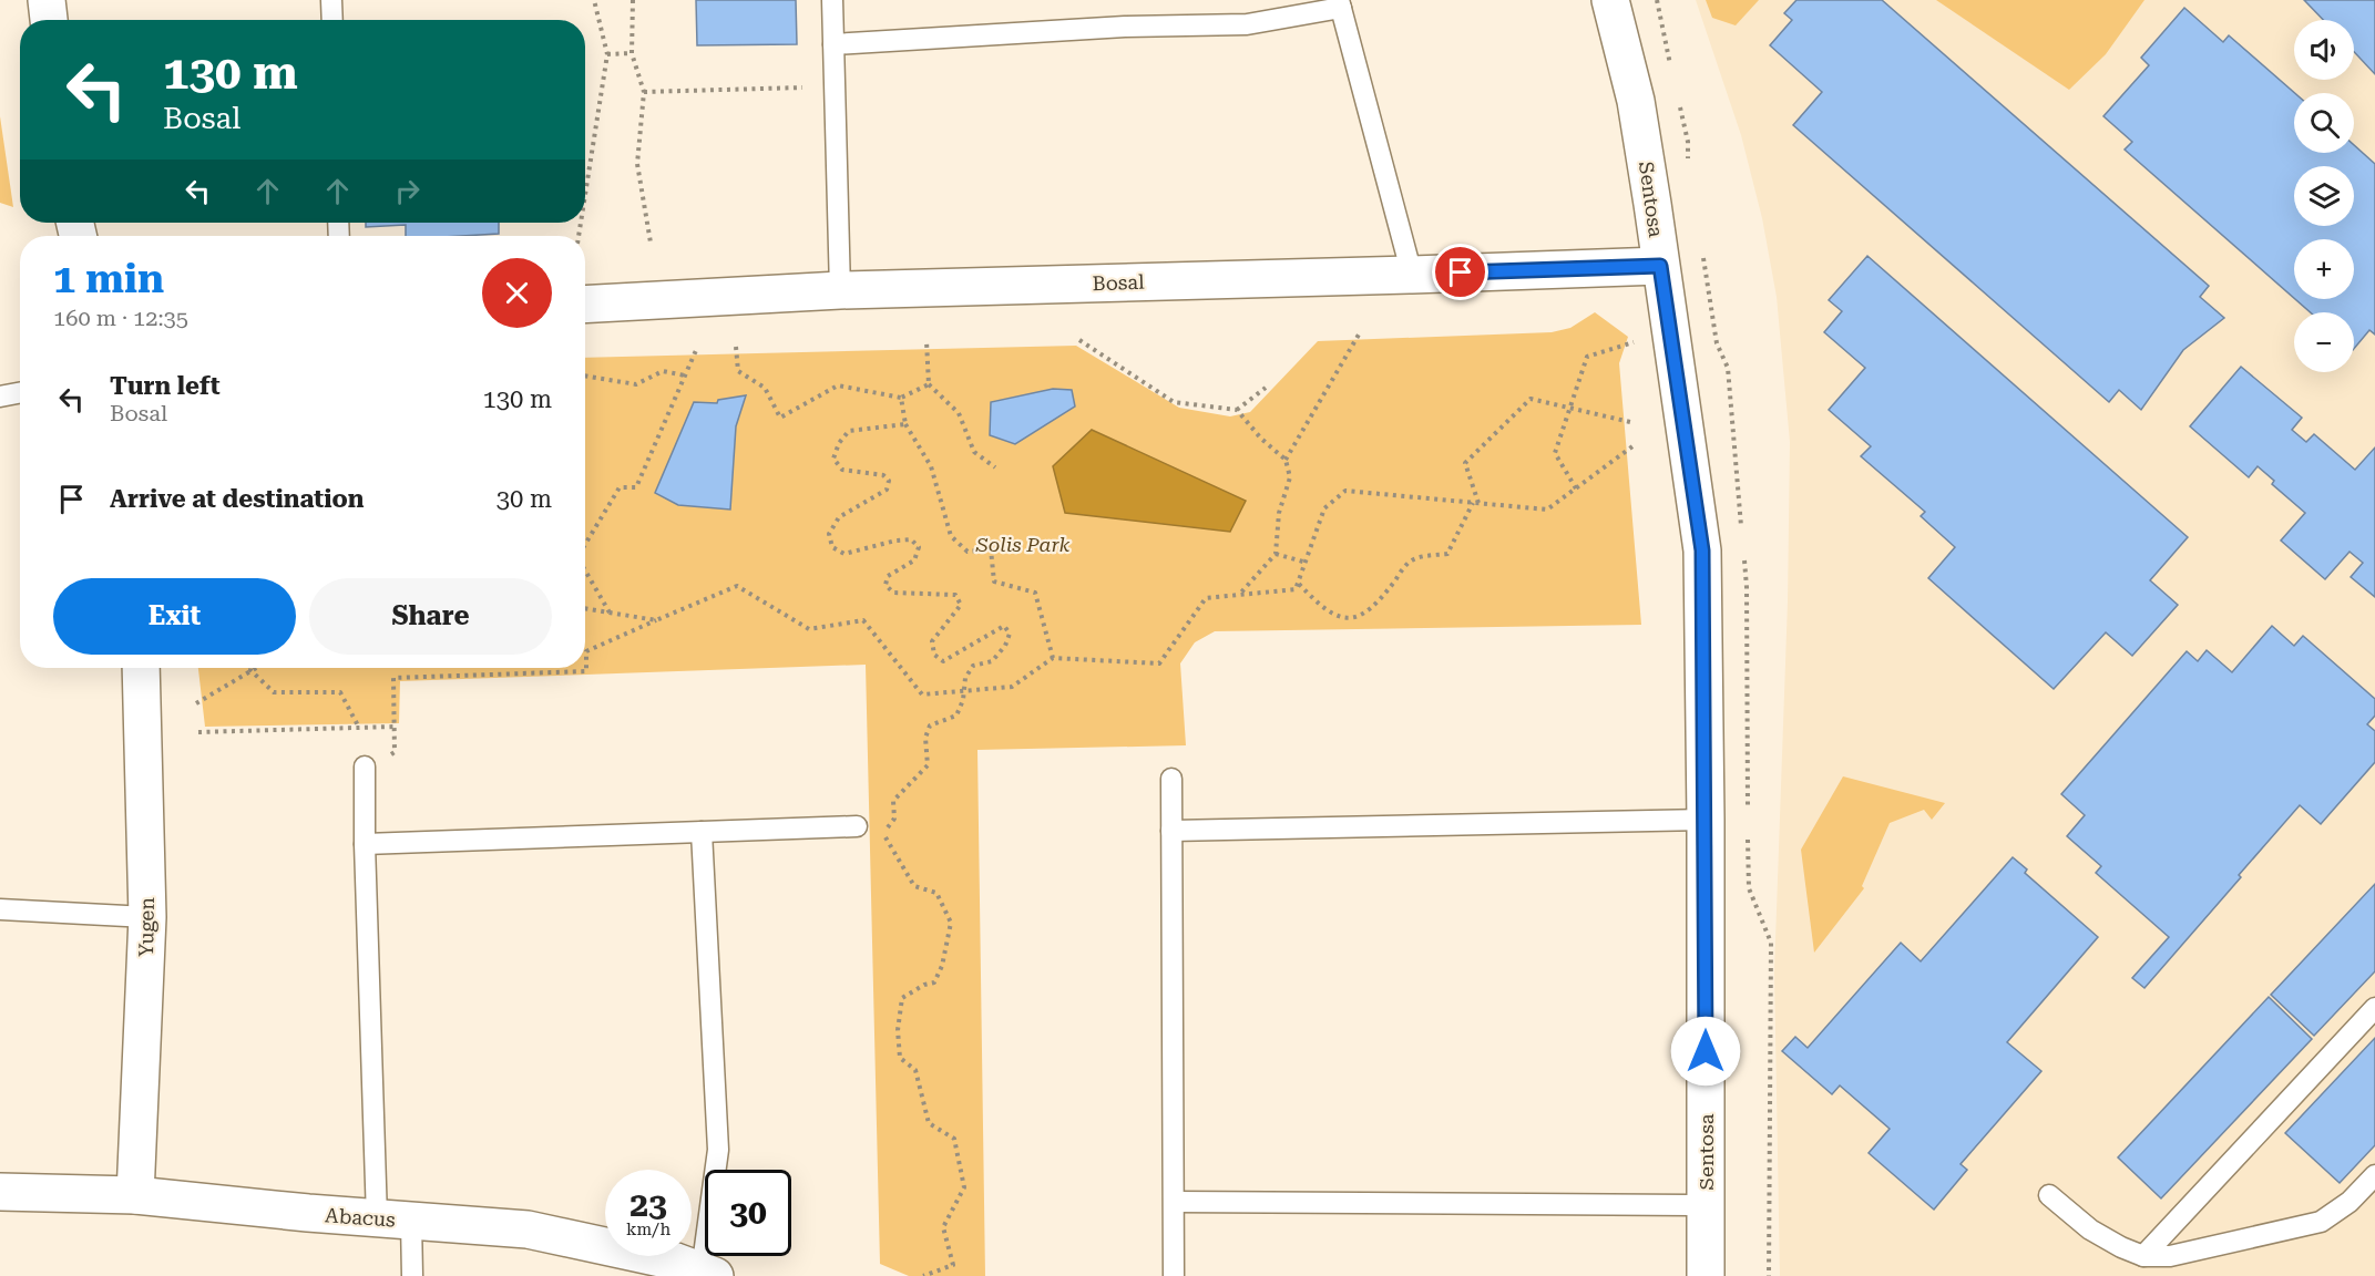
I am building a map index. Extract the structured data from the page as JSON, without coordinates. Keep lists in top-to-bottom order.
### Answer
{
  "streets": {
    "street": [
      "Sentosa",
      "Bosal",
      "Yugen",
      "Abacus"
    ]
  },
  "crossings": [
    ["Sentosa", "Bosal"],
    ["Yugen", "Abacus"]
  ],
  "parks": ["Solis Park"],
  "page": {
    "map_buttons": ["+", "−"],
    "turn": ["130 m", "Bosal"],
    "heading": ["1 min", "160 m · 12:35"],
    "list": [
      {
        "name": "Turn left",
        "note": "Bosal",
        "value": "130 m"
      },
      {
        "name": "Arrive at destination",
        "value": "30 m"
      }
    ],
    "buttons": ["Exit", "Share"],
    "speed": "23 km/h",
    "limit": "30"
  }
}
